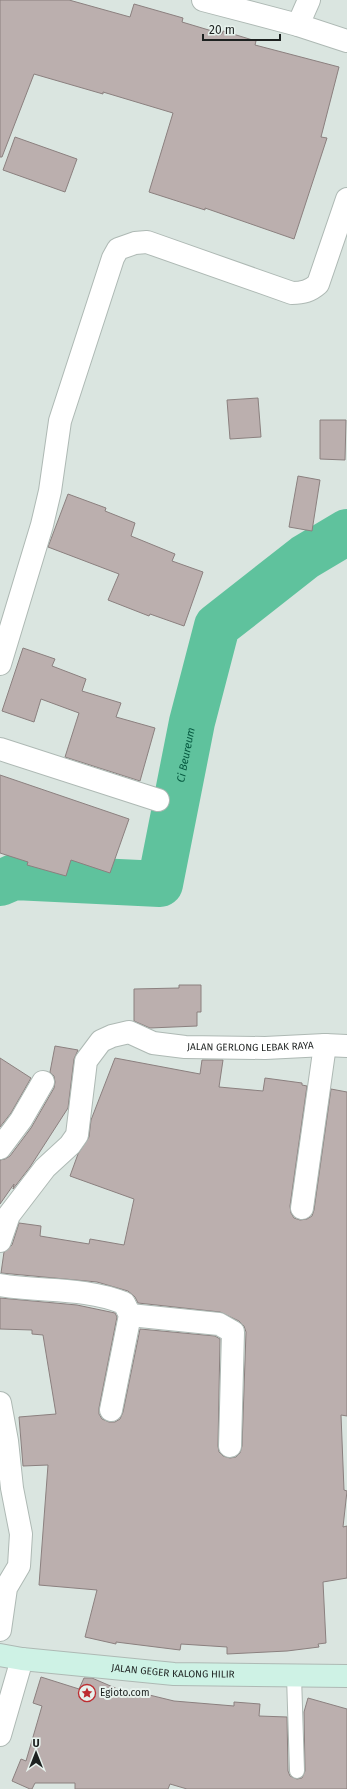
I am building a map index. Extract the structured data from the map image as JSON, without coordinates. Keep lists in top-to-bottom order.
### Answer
{
  "streets": {
    "main road": ["JALAN GEGER KALONG HILIR"],
    "street": ["JALAN GERLONG LEBAK RAYA"]
  },
  "water": ["Ci Beureum"],
  "places": {
    "place": ["Egioto.com"]
  },
  "scale_bar": "20 m",
  "north": "top"
}
